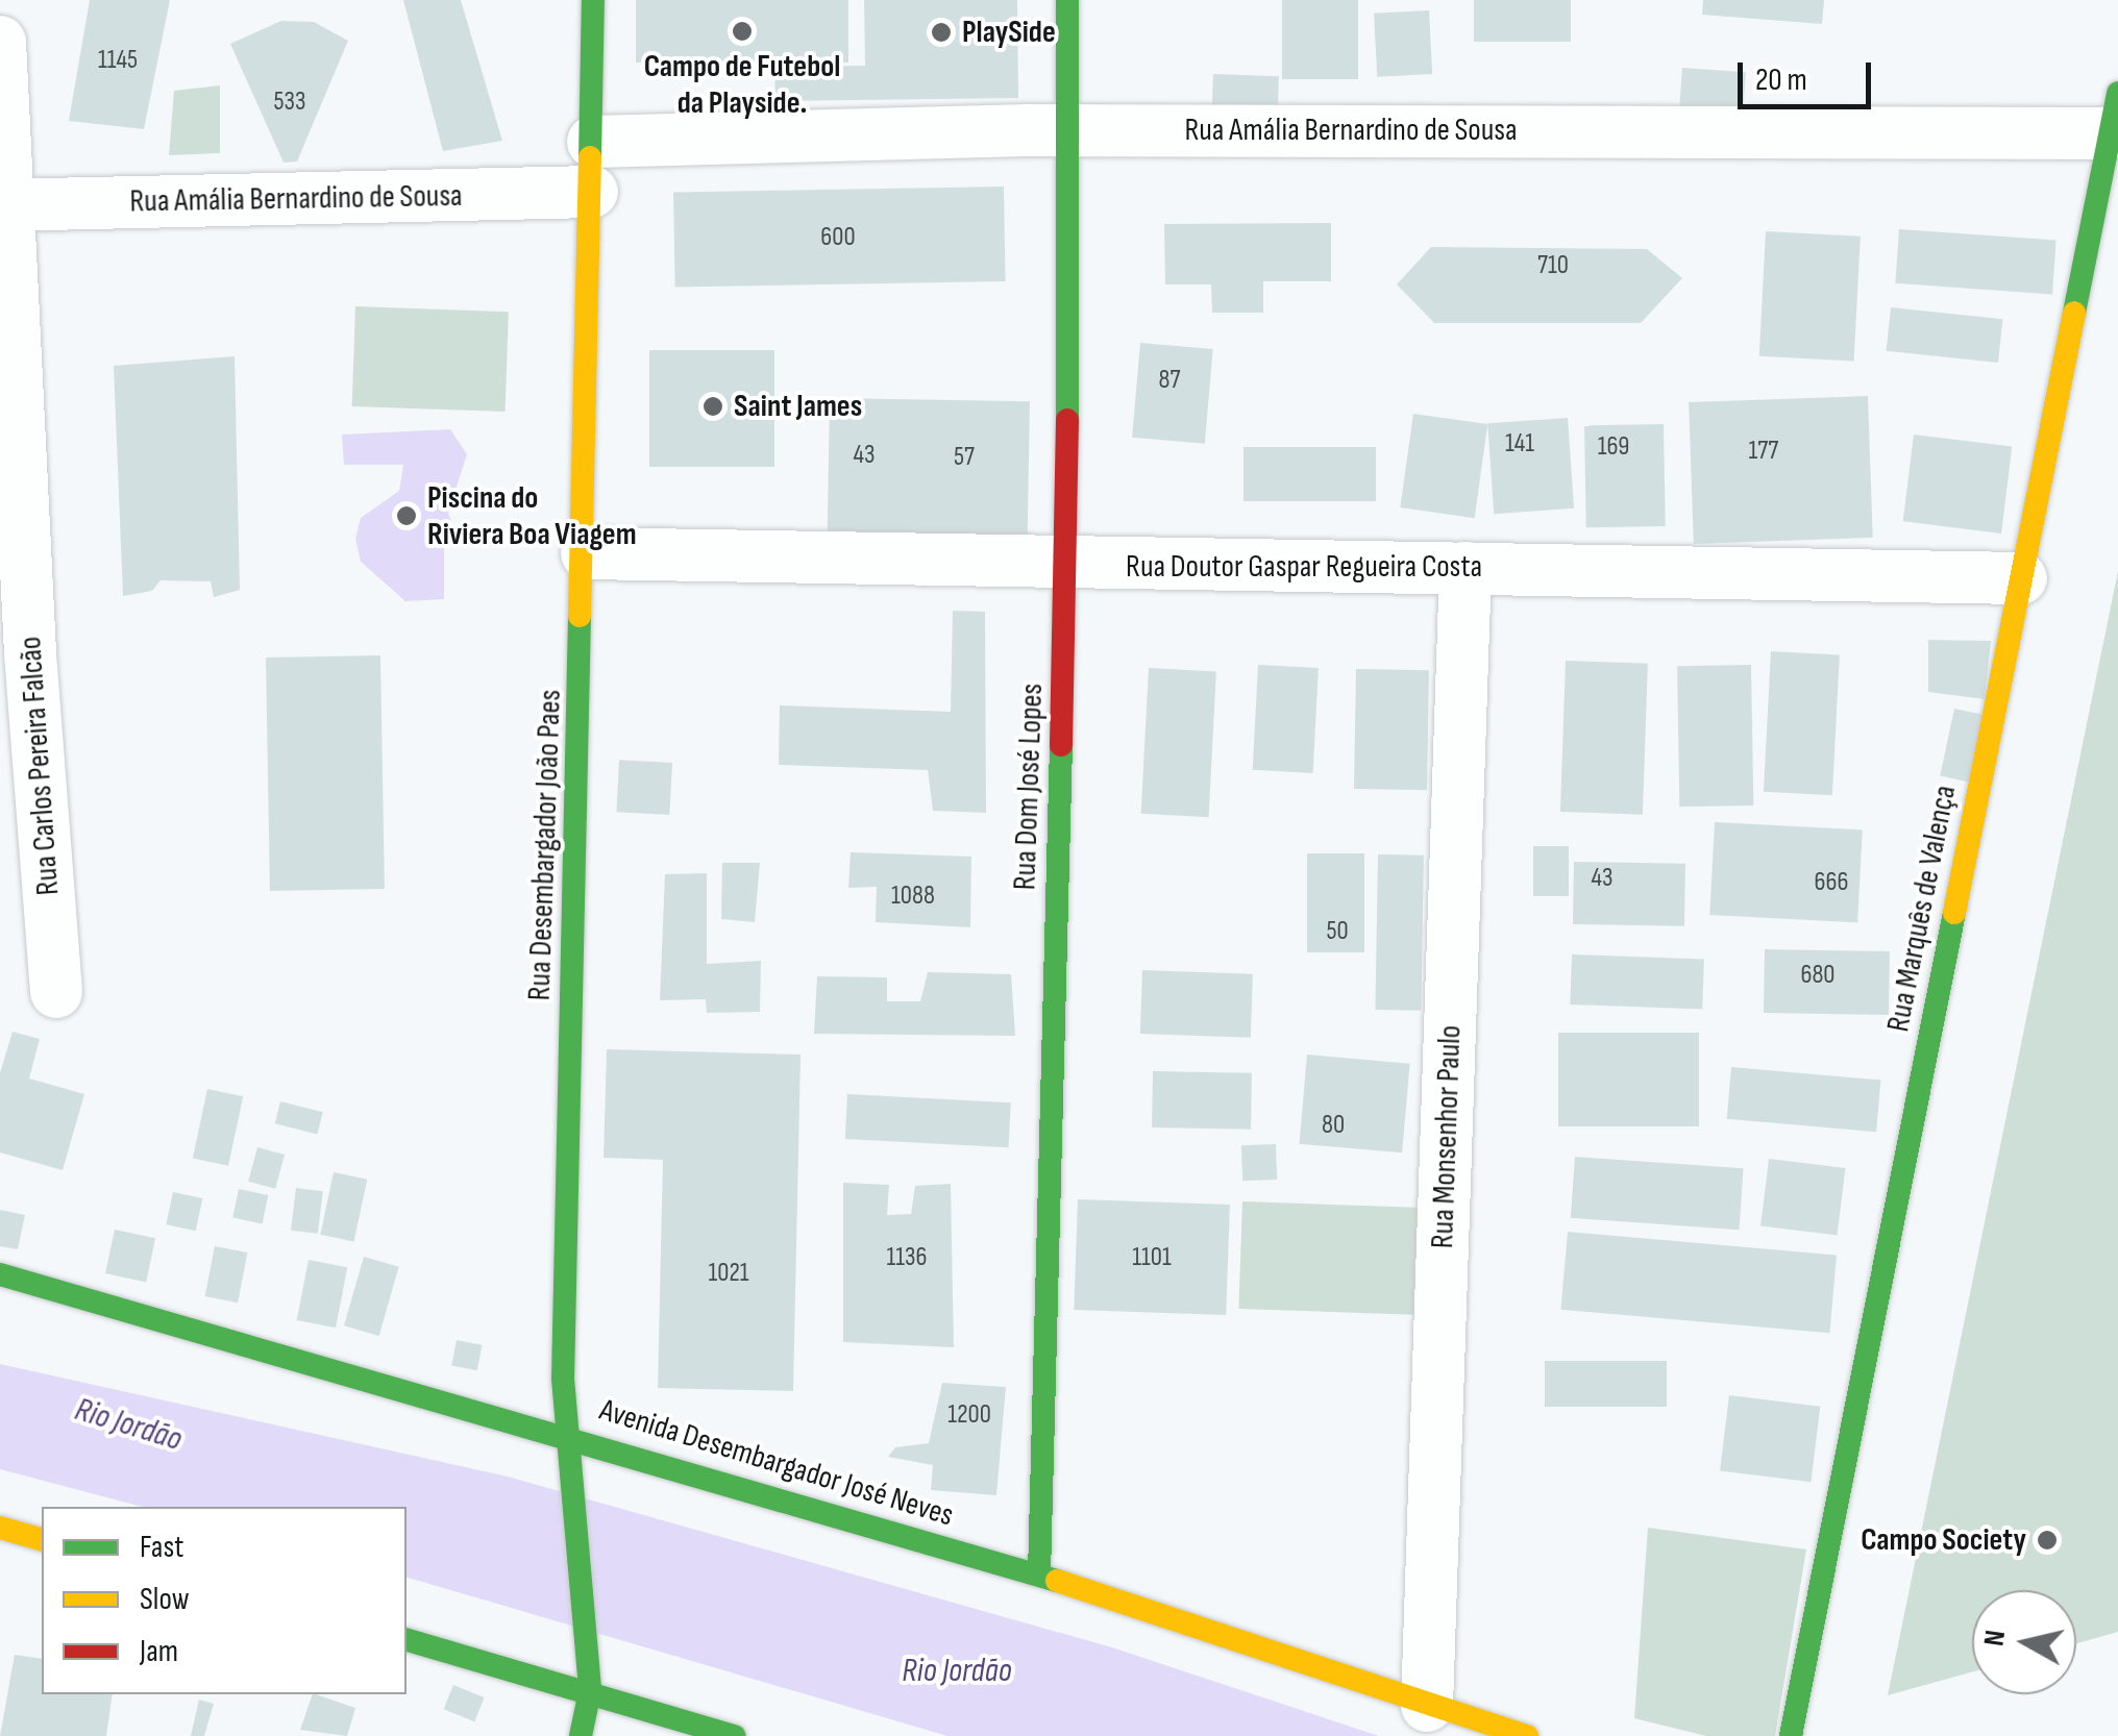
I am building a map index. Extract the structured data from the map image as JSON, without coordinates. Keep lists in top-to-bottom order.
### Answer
{
  "streets": {
    "street": [
      "Rua Amália Bernardino de Sousa",
      "Rua Doutor Gaspar Regueira Costa",
      "Rua Carlos Pereira Falcão",
      "Rua Dom José Lopes",
      "Rua Desembargador João Paes",
      "Rua Marquês de Valença",
      "Rua Monsenhor Paulo",
      "Avenida Desembargador José Neves"
    ]
  },
  "crossings": [
    ["Rua Amália Bernardino de Sousa", "Rua Carlos Pereira Falcão"],
    ["Rua Amália Bernardino de Sousa", "Rua Dom José Lopes"],
    ["Rua Amália Bernardino de Sousa", "Rua Desembargador João Paes"],
    ["Rua Amália Bernardino de Sousa", "Rua Marquês de Valença"],
    ["Rua Doutor Gaspar Regueira Costa", "Rua Dom José Lopes"],
    ["Rua Doutor Gaspar Regueira Costa", "Rua Desembargador João Paes"],
    ["Rua Doutor Gaspar Regueira Costa", "Rua Marquês de Valença"],
    ["Rua Doutor Gaspar Regueira Costa", "Rua Monsenhor Paulo"],
    ["Rua Dom José Lopes", "Avenida Desembargador José Neves"],
    ["Rua Desembargador João Paes", "Avenida Desembargador José Neves"],
    ["Rua Monsenhor Paulo", "Avenida Desembargador José Neves"]
  ],
  "water": ["Rio Jordão"],
  "places": [
    "Campo de Futebol da Playside.",
    "PlaySide",
    "Saint James",
    "Piscina do Riviera Boa Viagem",
    "Campo Society"
  ],
  "house_numbers": [
    "1145",
    "533",
    "600",
    "710",
    "87",
    "141",
    "169",
    "177",
    "43",
    "57",
    "43",
    "666",
    "1088",
    "50",
    "680",
    "80",
    "1136",
    "1101",
    "1021",
    "1200"
  ],
  "legend": ["Fast", "Slow", "Jam"],
  "scale_bar": "20 m",
  "north": "left"
}
